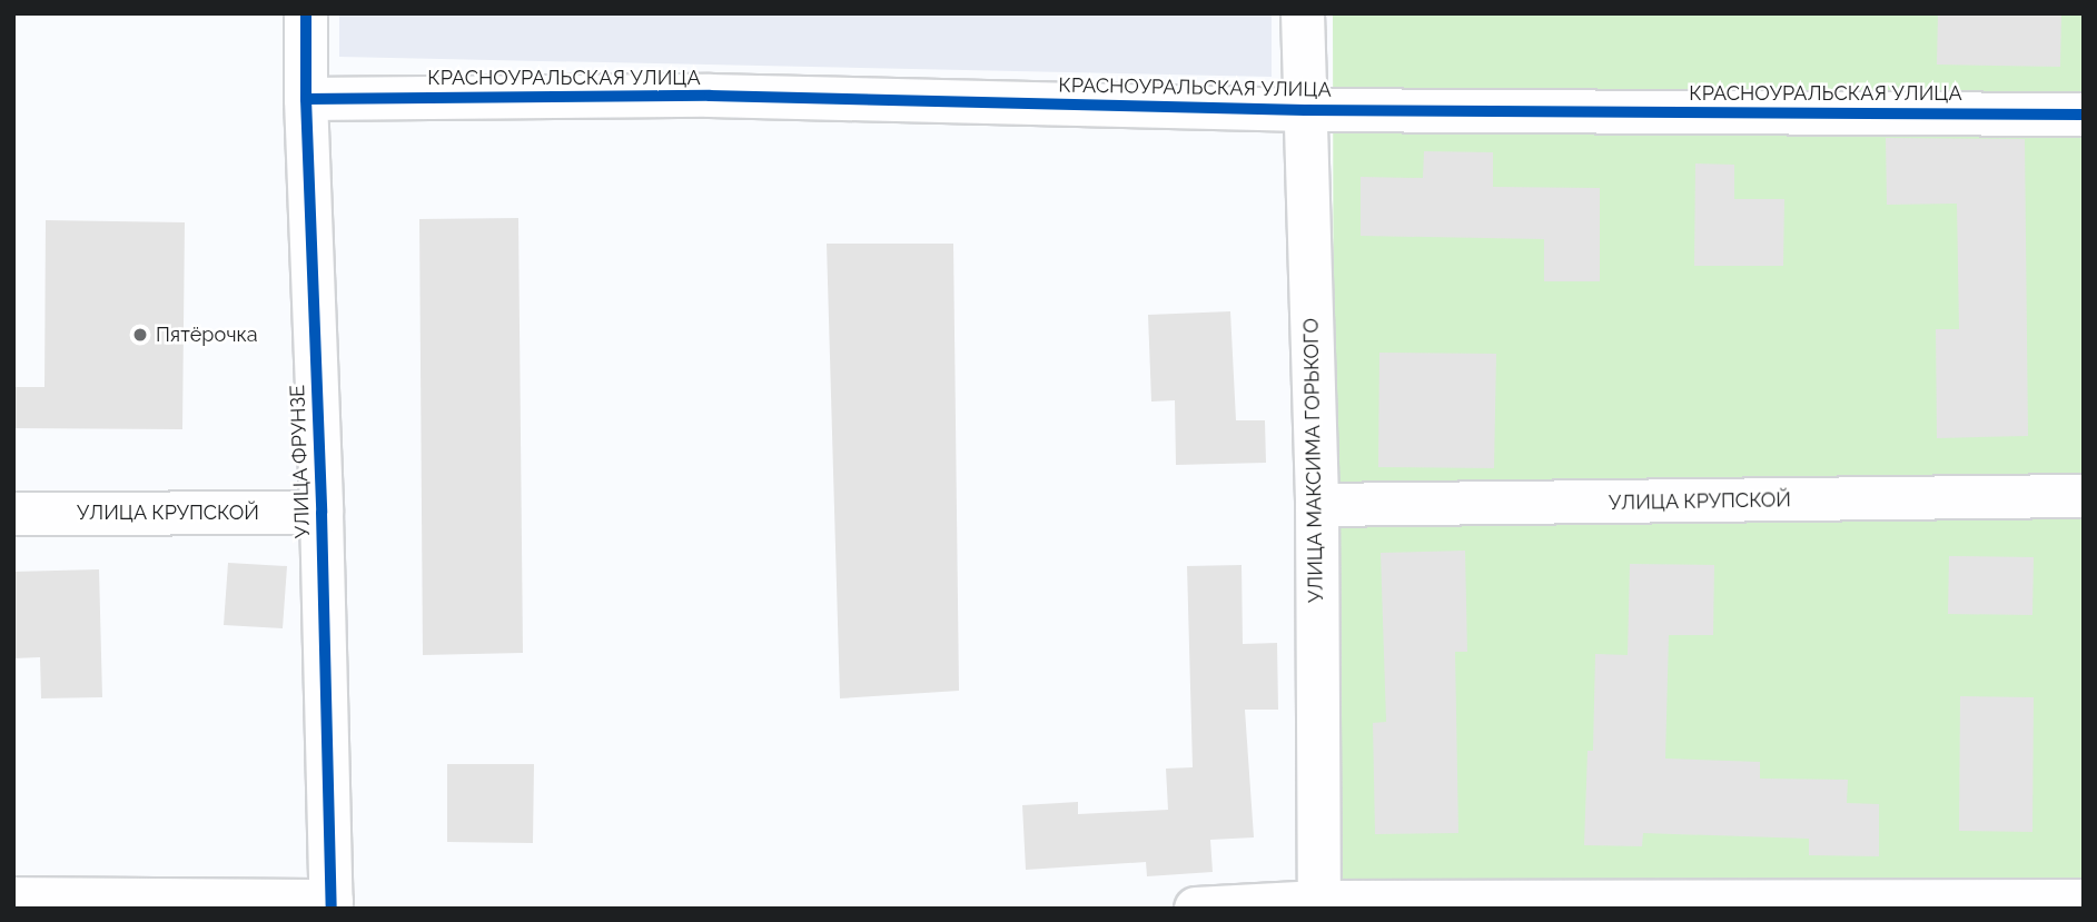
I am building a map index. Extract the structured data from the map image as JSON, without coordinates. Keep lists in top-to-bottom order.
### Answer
{
  "streets": {
    "street": [
      "КРАСНОУРАЛЬСКАЯ УЛИЦА",
      "УЛИЦА МАКСИМА ГОРЬКОГО",
      "УЛИЦА ФРУНЗЕ",
      "УЛИЦА КРУПСКОЙ"
    ]
  },
  "crossings": [
    ["КРАСНОУРАЛЬСКАЯ УЛИЦА", "УЛИЦА МАКСИМА ГОРЬКОГО"],
    ["КРАСНОУРАЛЬСКАЯ УЛИЦА", "УЛИЦА ФРУНЗЕ"],
    ["УЛИЦА МАКСИМА ГОРЬКОГО", "УЛИЦА КРУПСКОЙ"],
    ["УЛИЦА ФРУНЗЕ", "УЛИЦА КРУПСКОЙ"]
  ],
  "places": ["Пятёрочка"]
}
